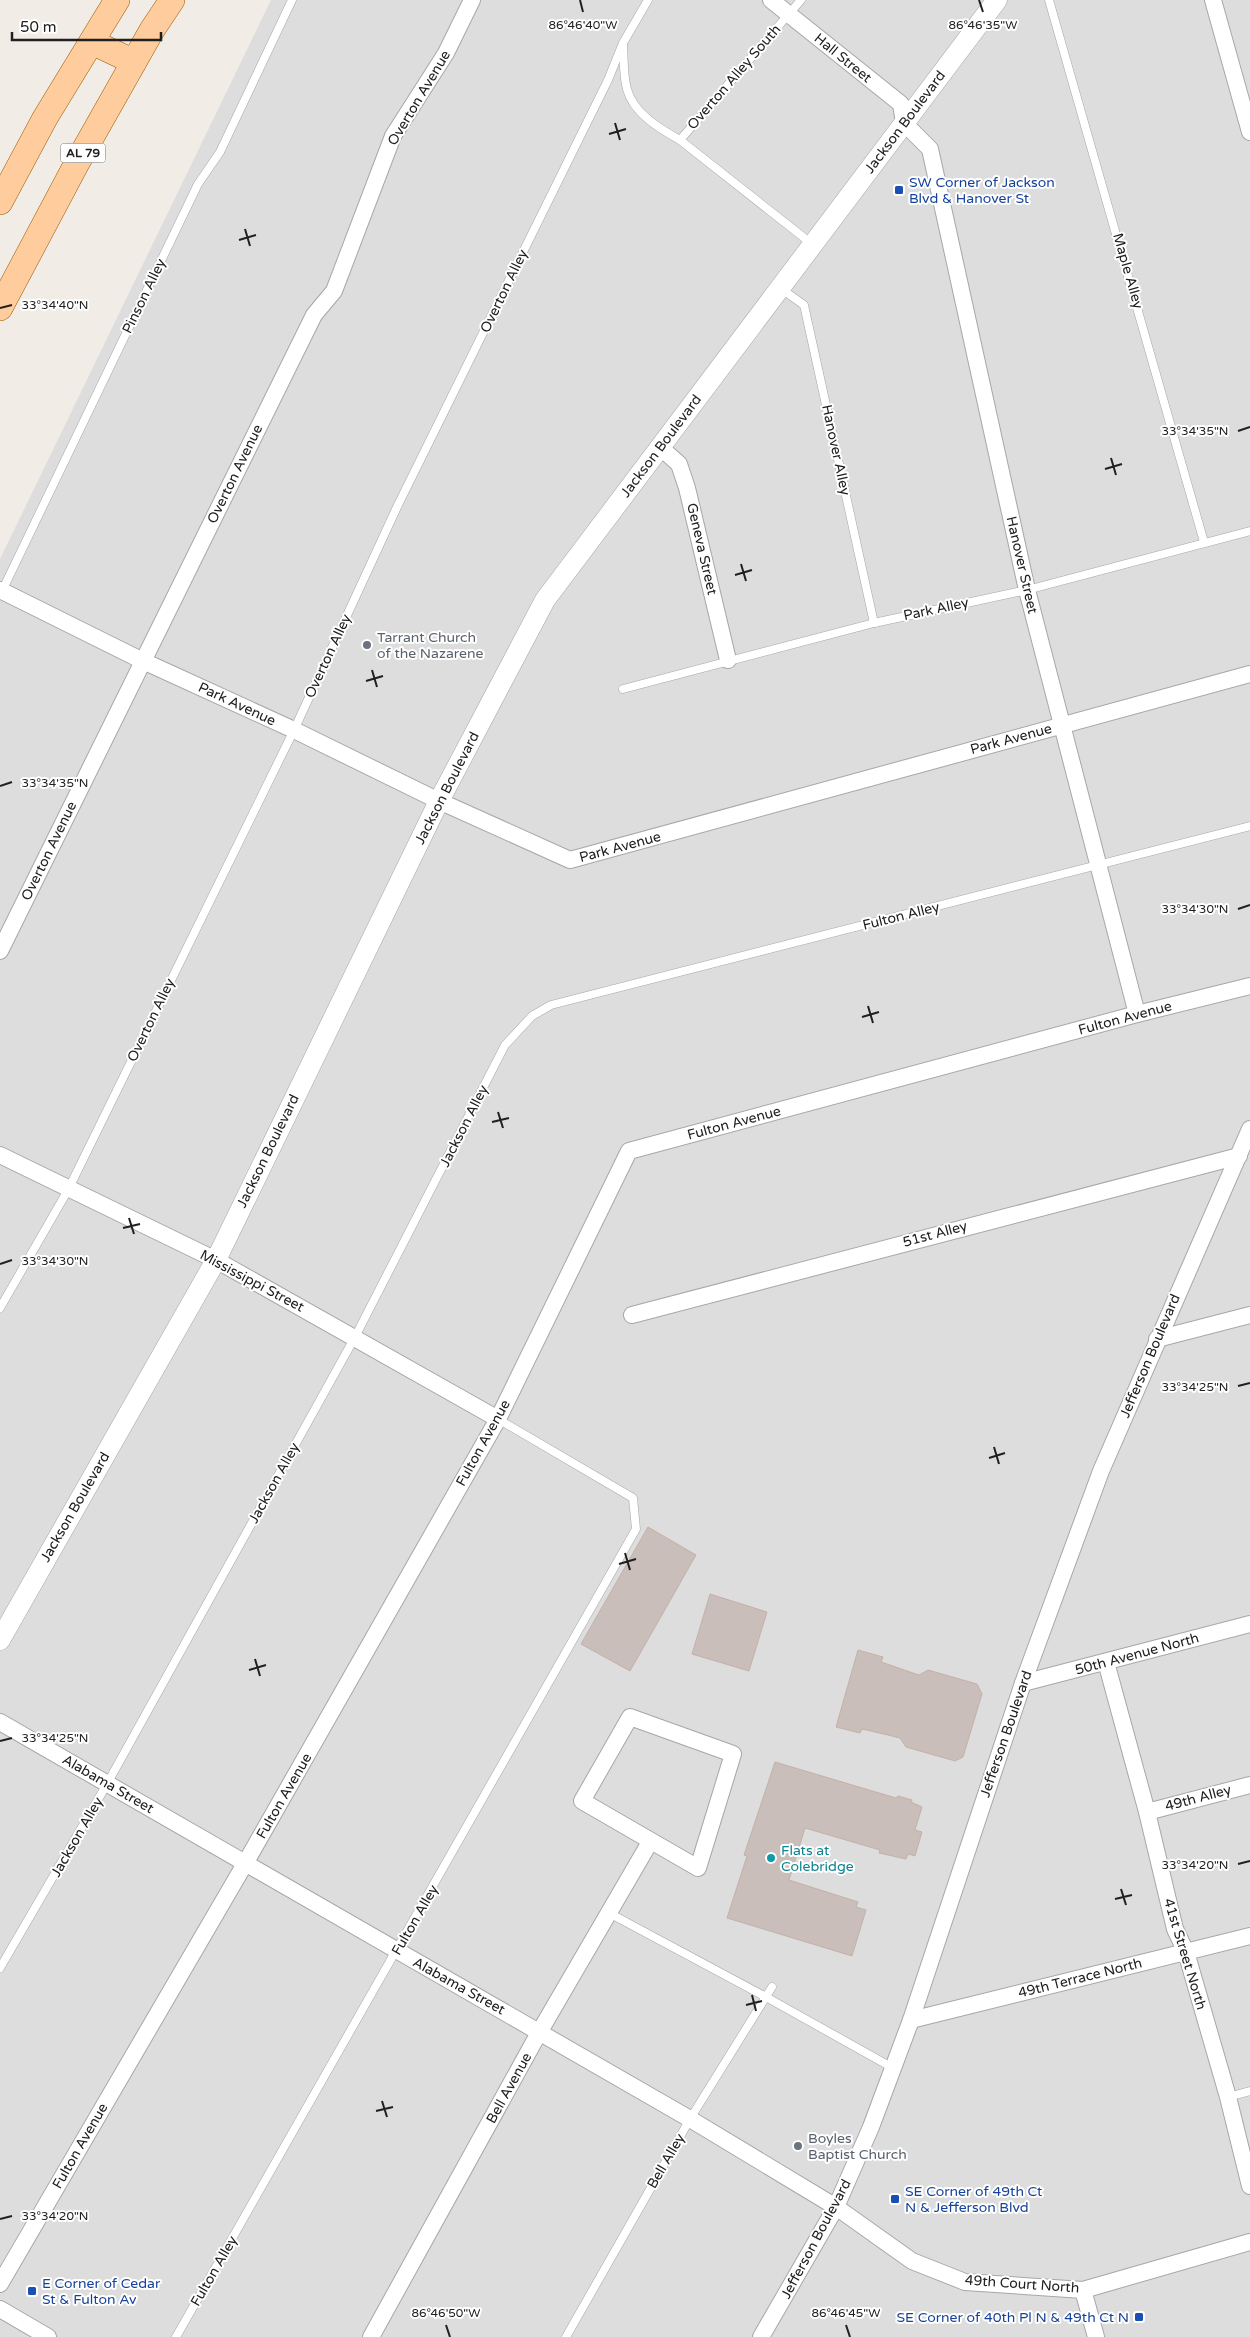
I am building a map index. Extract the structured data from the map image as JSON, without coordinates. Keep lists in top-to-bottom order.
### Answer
{
  "streets": {
    "main road": ["AL 79"],
    "street": [
      "Hall Street",
      "Overton Avenue",
      "Jackson Boulevard",
      "Geneva Street",
      "Hanover Street",
      "Park Avenue",
      "Fulton Avenue",
      "51st Alley",
      "Mississippi Street",
      "Jefferson Boulevard",
      "50th Avenue North",
      "Alabama Street",
      "49th Alley",
      "41st Street North",
      "49th Terrace North",
      "Bell Avenue",
      "49th Court North"
    ],
    "lane": [
      "Overton Alley South",
      "Maple Alley",
      "Overton Alley",
      "Pinson Alley",
      "Hanover Alley",
      "Park Alley",
      "Fulton Alley",
      "Jackson Alley",
      "Bell Alley"
    ]
  },
  "crossings": [
    ["Hall Street", "Overton Alley South"],
    ["Hall Street", "Jackson Boulevard"],
    ["Hall Street", "Hanover Street"],
    ["Overton Alley South", "Overton Alley"],
    ["Overton Avenue", "Park Avenue"],
    ["Jackson Boulevard", "Hanover Alley"],
    ["Jackson Boulevard", "Geneva Street"],
    ["Jackson Boulevard", "Hanover Street"],
    ["Jackson Boulevard", "Park Avenue"],
    ["Jackson Boulevard", "Mississippi Street"],
    ["Maple Alley", "Park Alley"],
    ["Overton Alley", "Park Avenue"],
    ["Overton Alley", "Mississippi Street"],
    ["Pinson Alley", "Park Avenue"],
    ["Hanover Alley", "Park Alley"],
    ["Geneva Street", "Park Alley"],
    ["Hanover Street", "Park Alley"],
    ["Hanover Street", "Park Avenue"],
    ["Hanover Street", "Fulton Alley"],
    ["Hanover Street", "Fulton Avenue"],
    ["Fulton Alley", "Fulton Avenue"],
    ["Fulton Alley", "Jackson Alley"],
    ["Fulton Alley", "Mississippi Street"],
    ["Fulton Alley", "Alabama Street"],
    ["Fulton Avenue", "Mississippi Street"],
    ["Fulton Avenue", "Alabama Street"],
    ["Jackson Alley", "Mississippi Street"],
    ["Jackson Alley", "Alabama Street"],
    ["51st Alley", "Jefferson Boulevard"],
    ["Jefferson Boulevard", "50th Avenue North"],
    ["Jefferson Boulevard", "Alabama Street"],
    ["Jefferson Boulevard", "49th Terrace North"],
    ["50th Avenue North", "41st Street North"],
    ["Alabama Street", "Bell Avenue"],
    ["Alabama Street", "Bell Alley"],
    ["Alabama Street", "49th Court North"],
    ["49th Alley", "41st Street North"],
    ["41st Street North", "49th Terrace North"]
  ],
  "places": {
    "transit": [
      "SW Corner of Jackson Blvd & Hanover St",
      "SE Corner of 49th Ct N & Jefferson Blvd",
      "E Corner of Cedar St & Fulton Av",
      "SE Corner of 40th Pl N & 49th Ct N"
    ],
    "other": ["Tarrant Church of the Nazarene", "Flats at Colebridge", "Boyles Baptist Church"]
  },
  "scale_bar": "50 m",
  "coordinates": [
    "86°46'40\"W",
    "86°46'35\"W",
    "33°34'40\"N",
    "33°34'35\"N",
    "33°34'30\"N",
    "33°34'25\"N",
    "33°34'20\"N",
    "86°46'50\"W",
    "86°46'45\"W"
  ]
}
